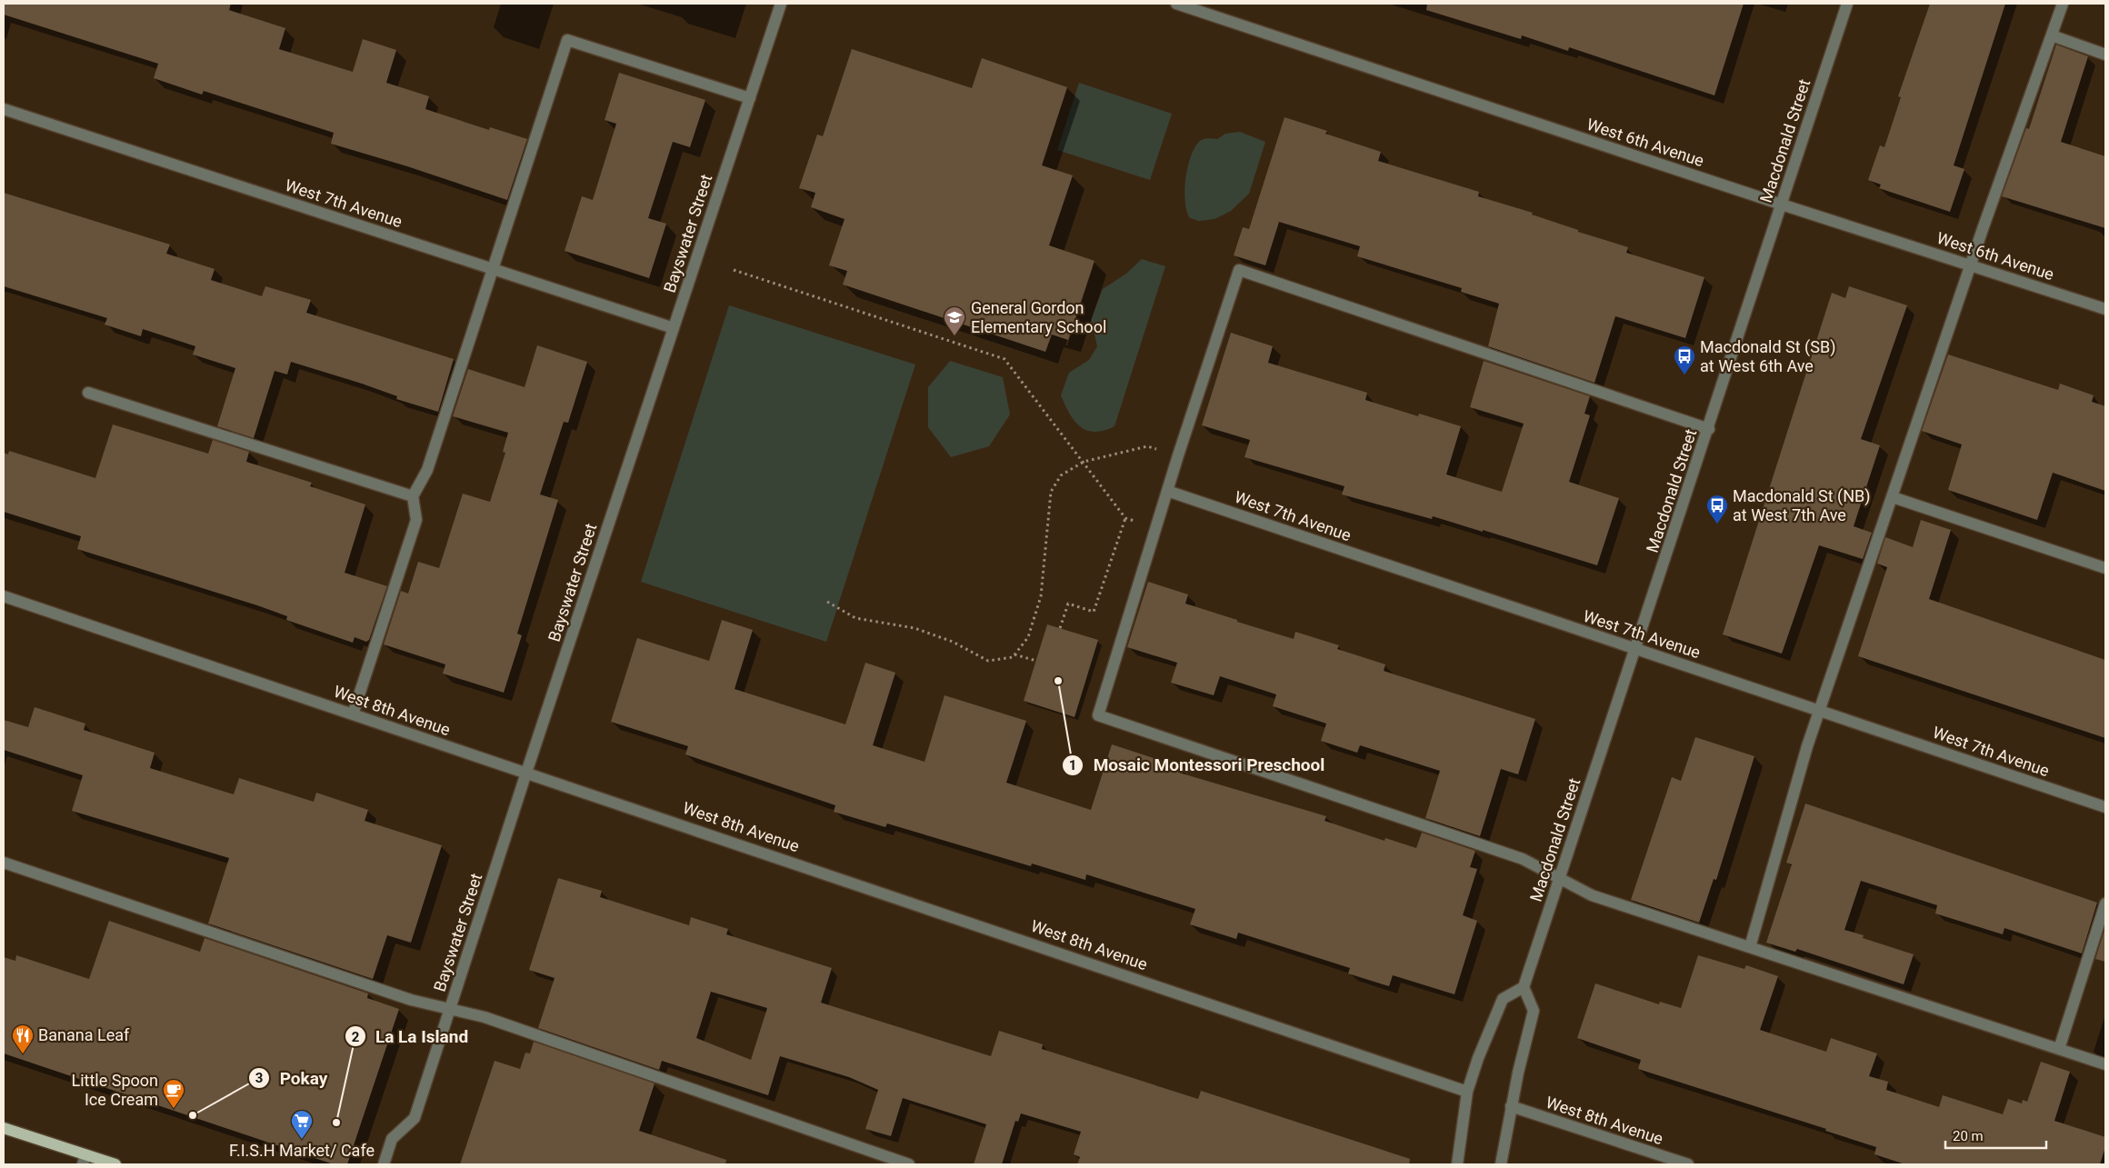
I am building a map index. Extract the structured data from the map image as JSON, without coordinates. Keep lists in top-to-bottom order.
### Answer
{
  "streets": {
    "street": [
      "Macdonald Street",
      "West 6th Avenue",
      "West 7th Avenue",
      "Bayswater Street",
      "West 8th Avenue"
    ]
  },
  "crossings": [
    ["Macdonald Street", "West 6th Avenue"],
    ["Macdonald Street", "West 7th Avenue"],
    ["West 7th Avenue", "Bayswater Street"],
    ["Bayswater Street", "West 8th Avenue"]
  ],
  "places": {
    "school or university": ["General Gordon Elementary School"],
    "bus stop": ["Macdonald St (SB) at West 6th Ave", "Macdonald St (NB) at West 7th Ave"],
    "other": ["Mosaic Montessori Preschool", "Pokay", "La La Island"],
    "restaurant": ["Banana Leaf"],
    "cafe": ["Little Spoon Ice Cream"],
    "supermarket": ["F.I.S.H Market/ Cafe"]
  },
  "scale_bar": "20 m"
}
